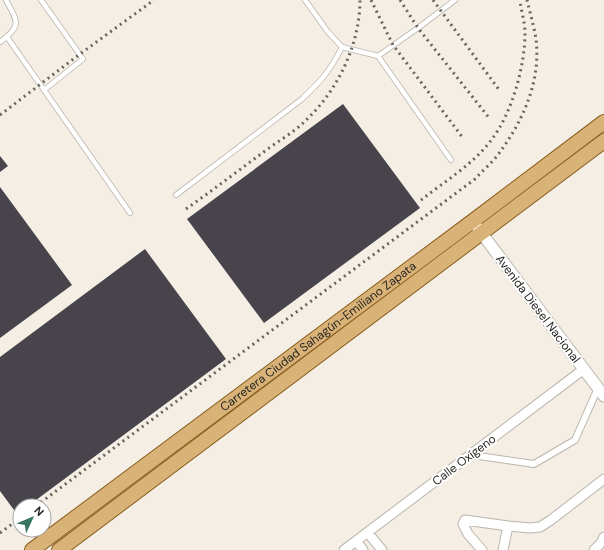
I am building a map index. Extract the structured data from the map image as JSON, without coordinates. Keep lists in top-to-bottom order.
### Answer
{
  "streets": {
    "main road": ["Carretera Ciudad Sahagún-Emiliano Zapata"],
    "street": ["Avenida Diesel Nacional", "Calle Oxígeno"]
  },
  "crossings": [
    ["Avenida Diesel Nacional", "Carretera Ciudad Sahagún-Emiliano Zapata"],
    ["Avenida Diesel Nacional", "Calle Oxígeno"]
  ],
  "north": "top right"
}
